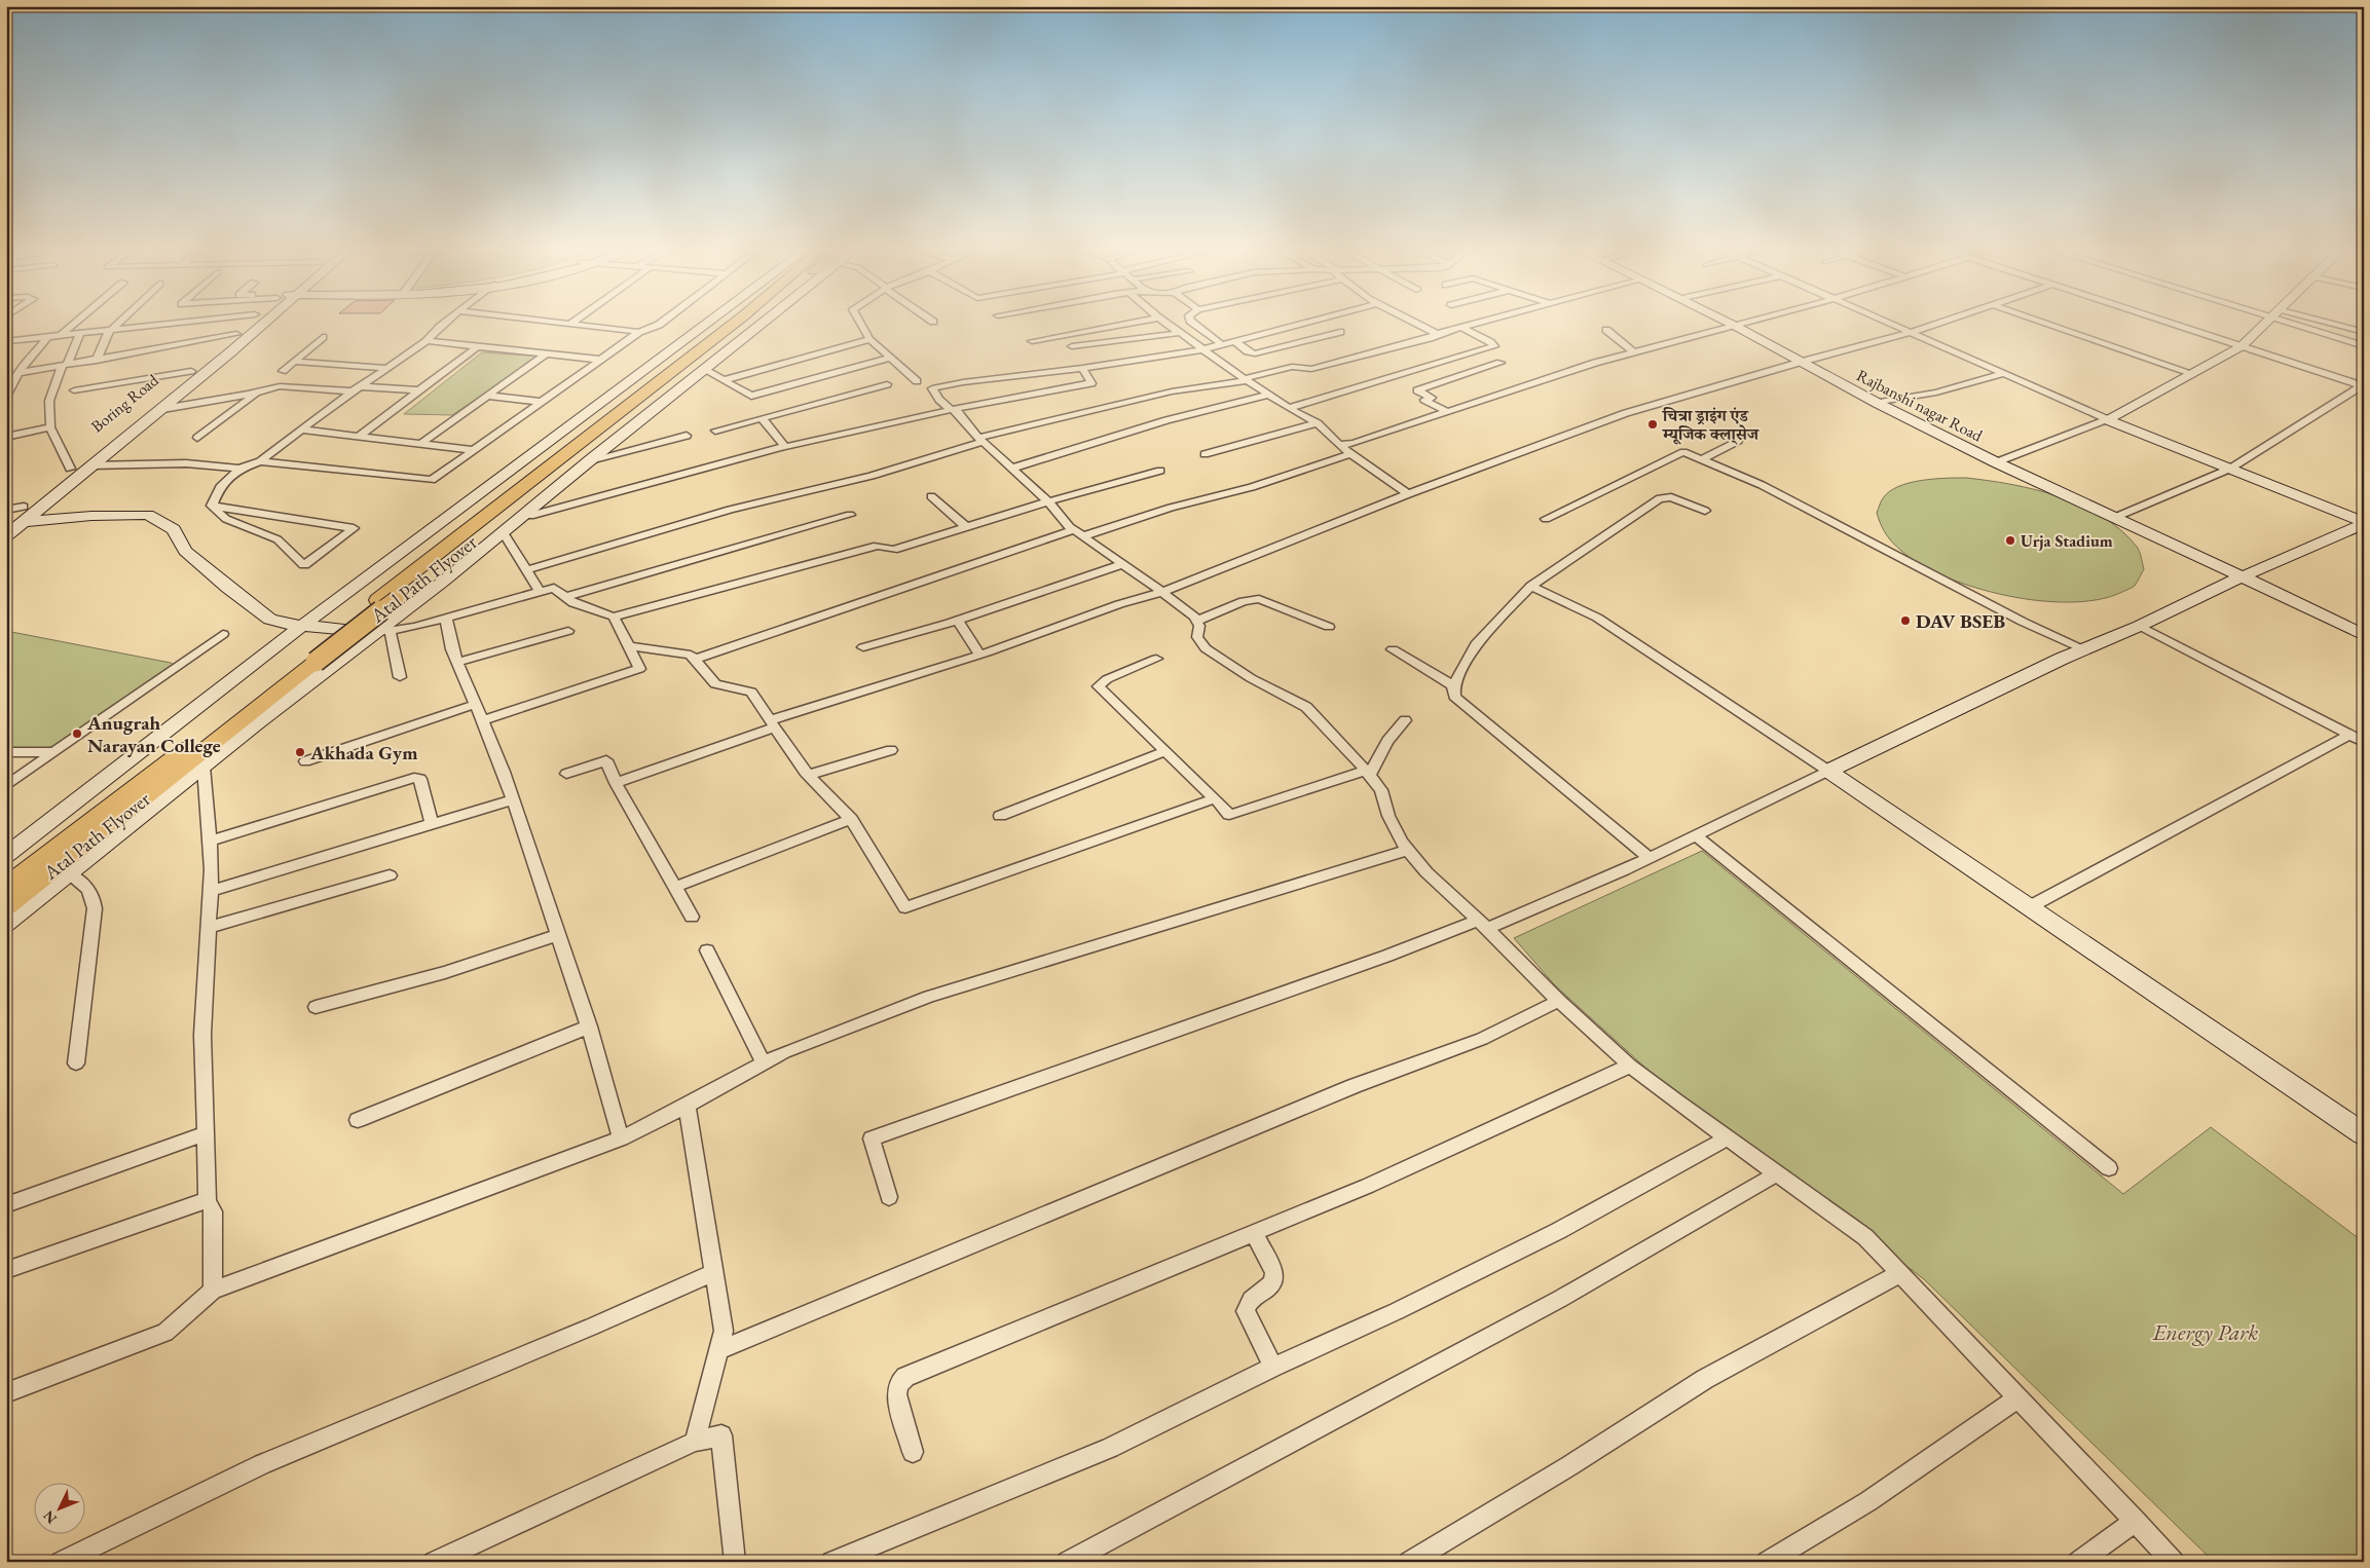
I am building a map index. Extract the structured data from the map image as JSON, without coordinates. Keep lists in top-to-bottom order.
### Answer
{
  "streets": {
    "main road": ["Atal Path Flyover"],
    "street": ["Boring Road", "Rajbanshi nagar Road"]
  },
  "parks": ["Energy Park"],
  "places": [
    "चित्रा ड्राइंग एंड म्यूजिक क्ला्सेज",
    "Urja Stadium",
    "DAV BSEB",
    "Anugrah Narayan College",
    "Akhada Gym"
  ],
  "north": "bottom left"
}
